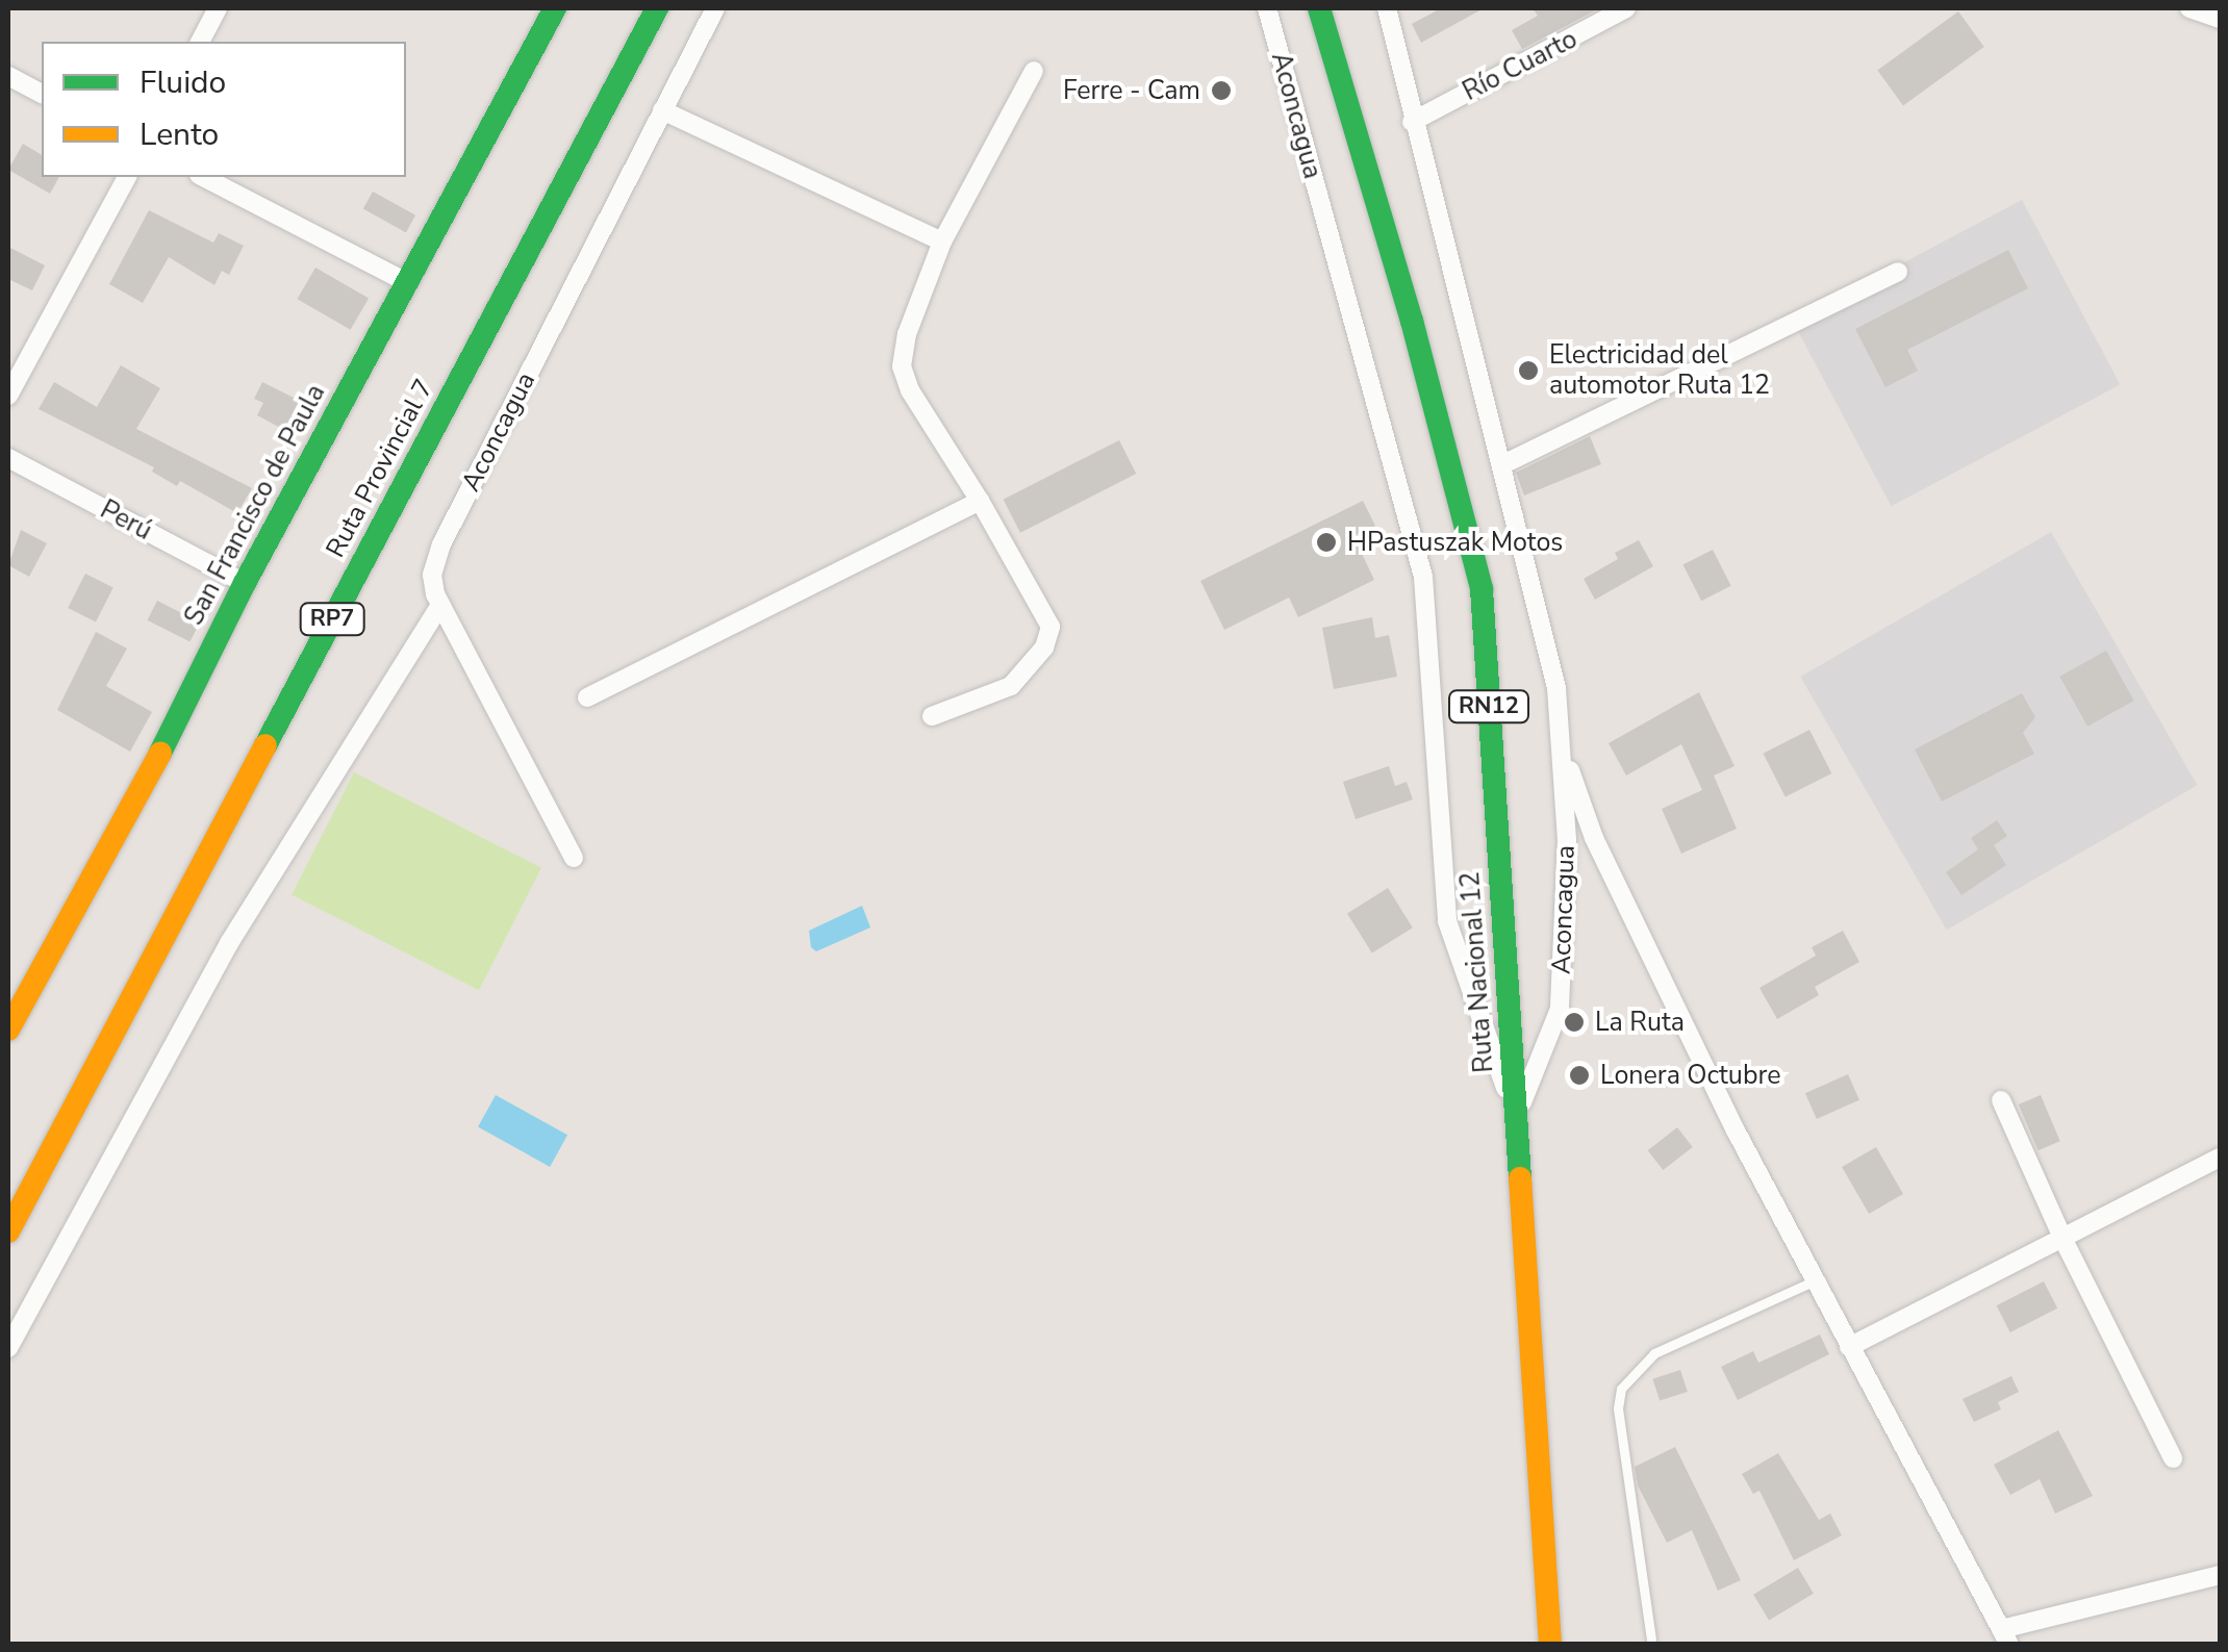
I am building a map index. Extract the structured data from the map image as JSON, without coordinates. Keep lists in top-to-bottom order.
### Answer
{
  "streets": {
    "main road": [
      "Ruta Provincial 7",
      "San Francisco de Paula",
      "RP7",
      "RN12",
      "Ruta Nacional 12"
    ],
    "street": ["Río Cuarto", "Aconcagua", "Perú"]
  },
  "crossings": [
    ["Río Cuarto", "Aconcagua"],
    ["Aconcagua", "Ruta Nacional 12"],
    ["San Francisco de Paula", "Perú"]
  ],
  "places": [
    "Ferre - Cam",
    "Electricidad del automotor Ruta 12",
    "HPastuszak Motos",
    "La Ruta",
    "Lonera Octubre"
  ],
  "legend": ["Fluido", "Lento"]
}
